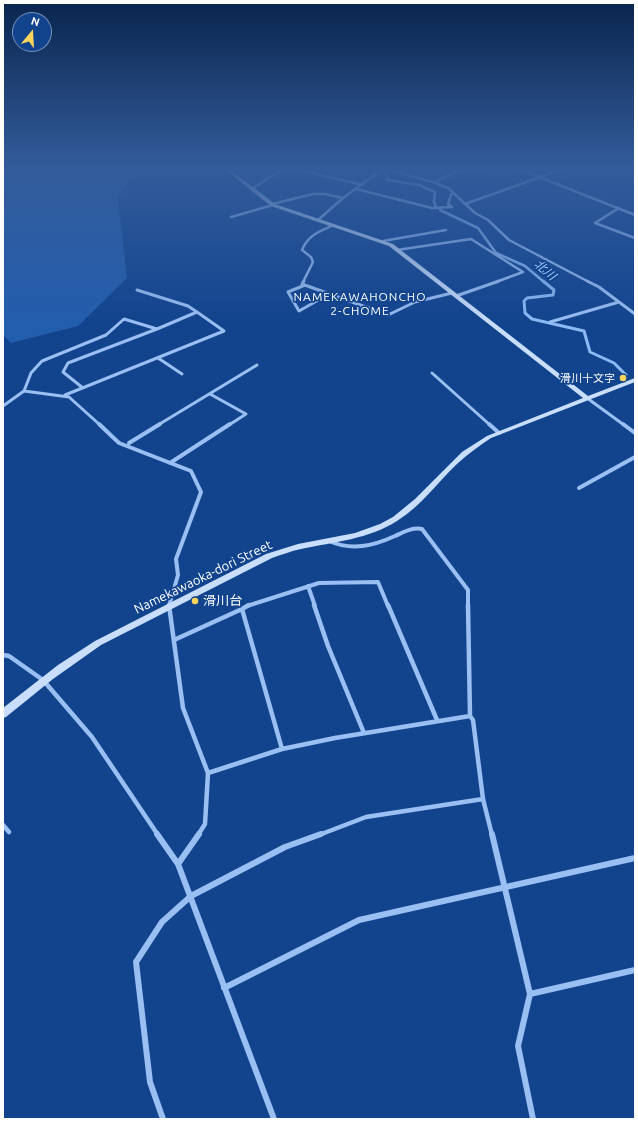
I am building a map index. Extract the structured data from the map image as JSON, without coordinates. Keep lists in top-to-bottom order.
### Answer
{
  "streets": {
    "street": ["Namekawaoka-dori Street"]
  },
  "districts": ["NAMEKAWAHONCHO 2-CHOME"],
  "water": ["北川"],
  "places": ["滑川十文字", "滑川台"],
  "north": "top"
}
